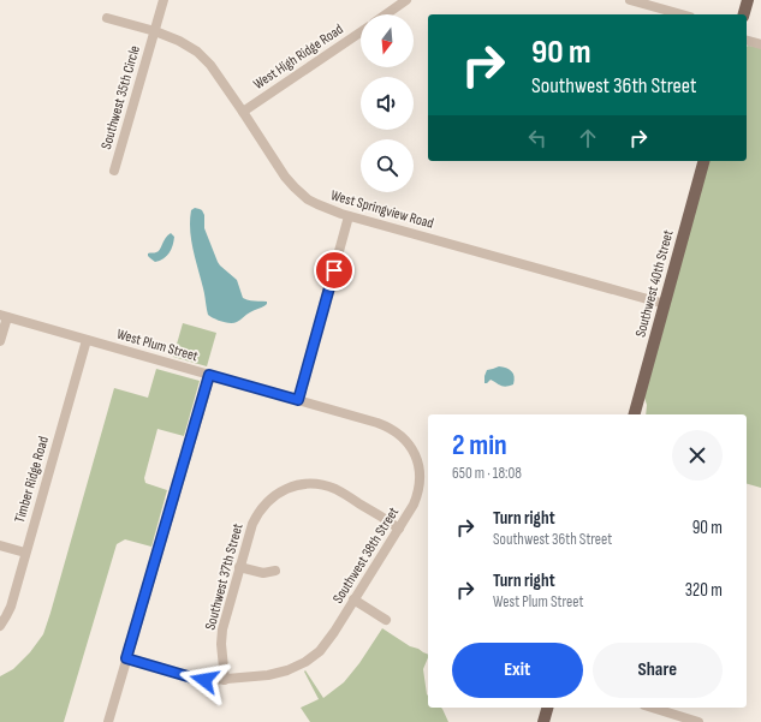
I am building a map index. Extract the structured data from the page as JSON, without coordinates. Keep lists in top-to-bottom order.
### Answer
{
  "streets": {
    "main road": ["Southwest 40th Street"],
    "street": [
      "West High Ridge Road",
      "Southwest 35th Circle",
      "West Springview Road",
      "West Plum Street",
      "Timber Ridge Road",
      "Southwest 38th Street",
      "Southwest 37th Street"
    ]
  },
  "crossings": [
    ["West High Ridge Road", "West Springview Road"],
    ["Southwest 35th Circle", "West Springview Road"],
    ["West Springview Road", "Southwest 40th Street"],
    ["West Plum Street", "Timber Ridge Road"],
    ["West Plum Street", "Southwest 38th Street"],
    ["Southwest 38th Street", "Southwest 37th Street"]
  ],
  "north": "bottom",
  "page": {
    "turn": ["90 m", "Southwest 36th Street"],
    "heading": ["2 min", "650 m · 18:08"],
    "list": [
      {
        "name": "Turn right",
        "note": "Southwest 36th Street",
        "value": "90 m"
      },
      {
        "name": "Turn right",
        "note": "West Plum Street",
        "value": "320 m"
      }
    ],
    "buttons": ["Exit", "Share"]
  }
}
